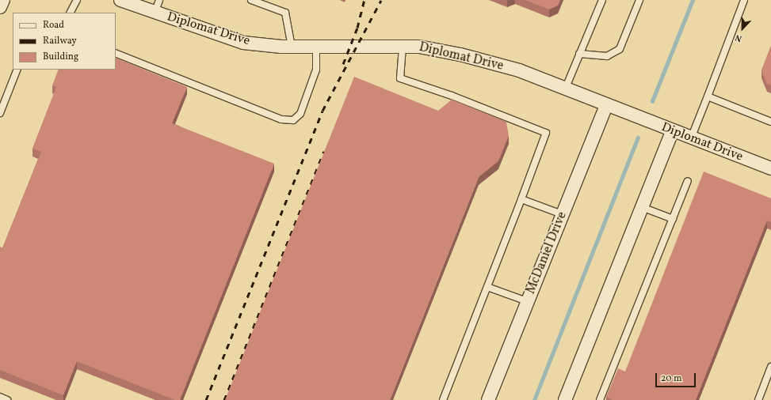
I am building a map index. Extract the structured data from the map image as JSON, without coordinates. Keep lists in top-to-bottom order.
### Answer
{
  "streets": {
    "street": ["Diplomat Drive", "McDaniel Drive"]
  },
  "crossings": [
    ["Diplomat Drive", "McDaniel Drive"]
  ],
  "legend": ["Road", "Railway", "Building"],
  "scale_bar": "20 m",
  "north": "bottom"
}
